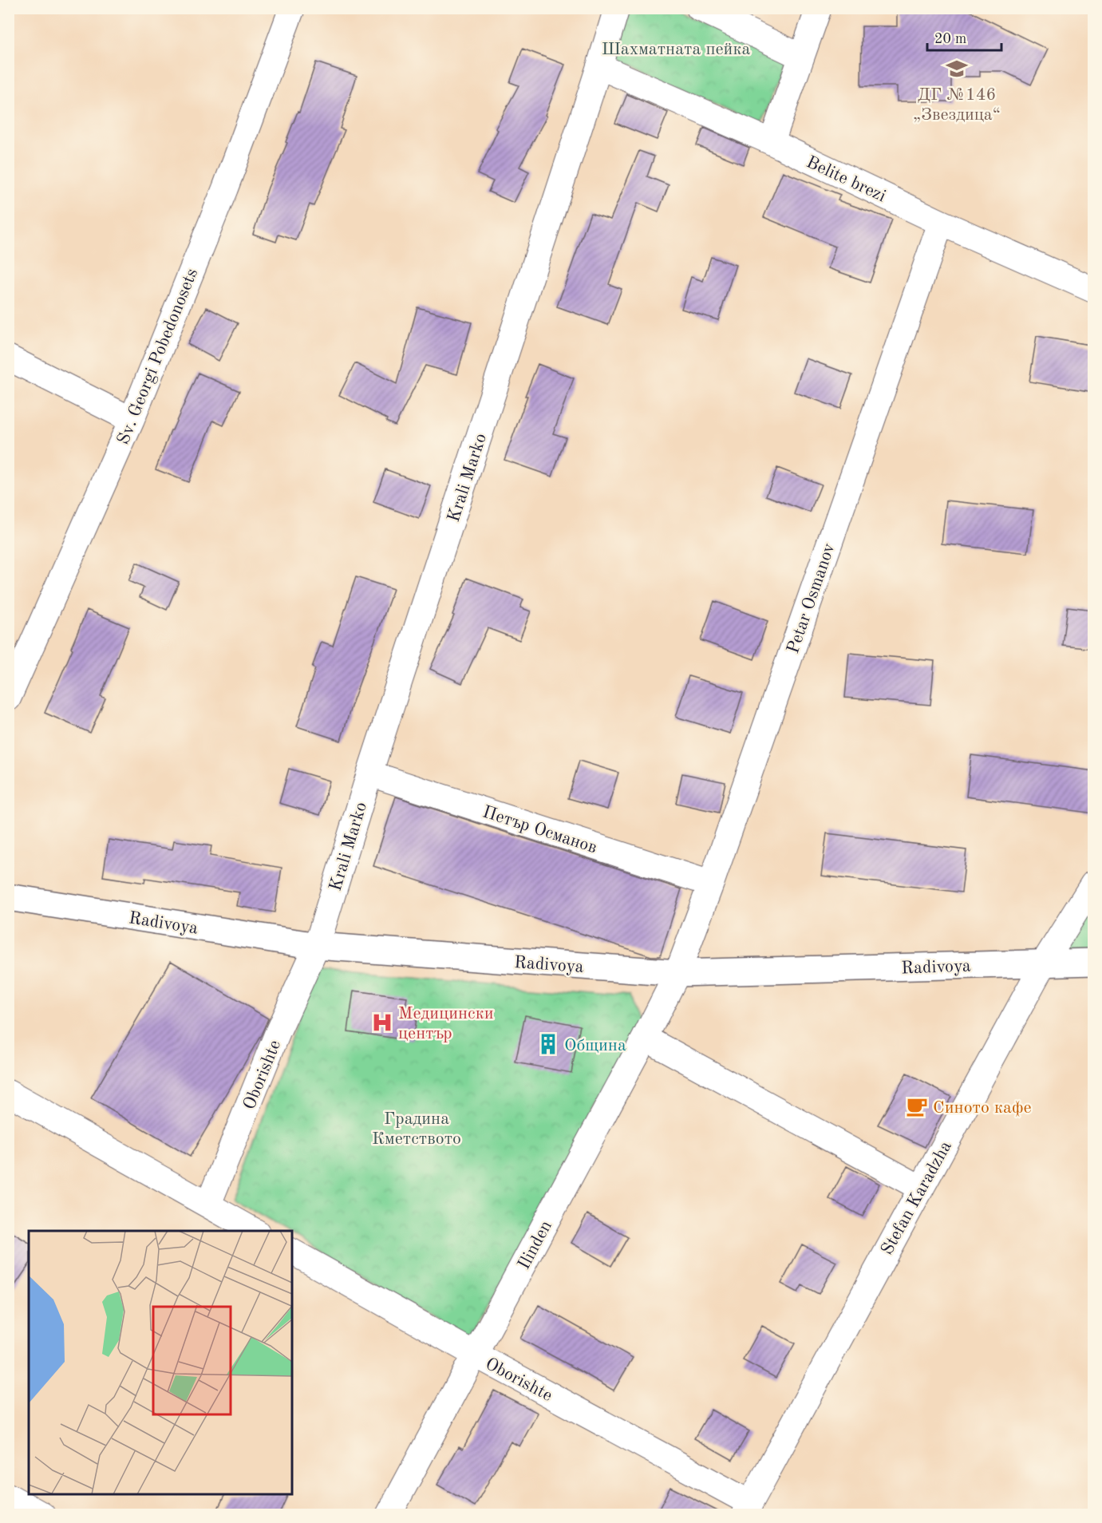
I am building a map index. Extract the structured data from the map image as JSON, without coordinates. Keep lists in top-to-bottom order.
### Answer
{
  "streets": {
    "street": [
      "Belite brezi",
      "Sv. Georgi Pobedonosets",
      "Krali Marko",
      "Petar Osmanov",
      "Петър Османов",
      "Radivoya",
      "Oborishte",
      "Stefan Karadzha",
      "Ilinden"
    ]
  },
  "crossings": [
    ["Belite brezi", "Krali Marko"],
    ["Belite brezi", "Petar Osmanov"],
    ["Krali Marko", "Петър Османов"],
    ["Krali Marko", "Radivoya"],
    ["Krali Marko", "Oborishte"],
    ["Petar Osmanov", "Петър Османов"],
    ["Petar Osmanov", "Radivoya"],
    ["Petar Osmanov", "Ilinden"],
    ["Radivoya", "Oborishte"],
    ["Radivoya", "Stefan Karadzha"],
    ["Radivoya", "Ilinden"],
    ["Oborishte", "Stefan Karadzha"],
    ["Oborishte", "Ilinden"]
  ],
  "parks": ["Шахматната пейка", "Градина Кметството"],
  "places": {
    "school or university": ["ДГ №146 „Звездица“"],
    "hospital": ["Медицински център"],
    "building": ["Община"],
    "cafe": ["Синото кафе"]
  },
  "scale_bar": "20 m"
}
